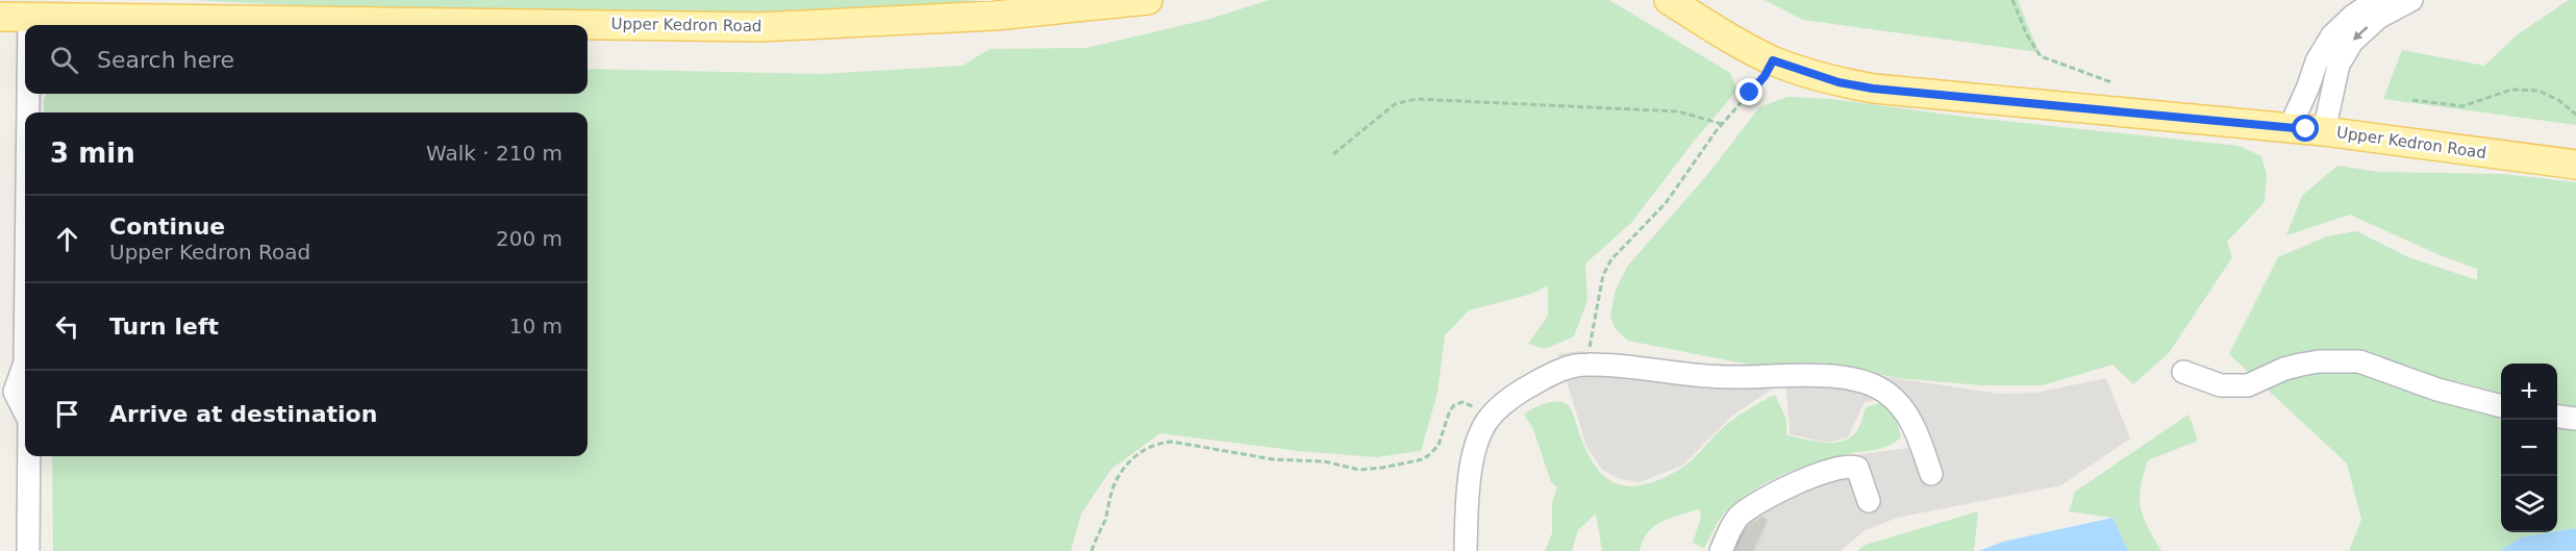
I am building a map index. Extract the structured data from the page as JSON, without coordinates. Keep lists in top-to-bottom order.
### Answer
{
  "streets": {
    "main road": ["Upper Kedron Road"]
  },
  "page": {
    "search": "Search here",
    "heading": ["3 min", "Walk · 210 m"],
    "list": [
      ["Continue", "Upper Kedron Road", "200 m"],
      ["Turn left", "10 m"],
      "Arrive at destination"
    ],
    "map_buttons": ["+", "−"]
  }
}
